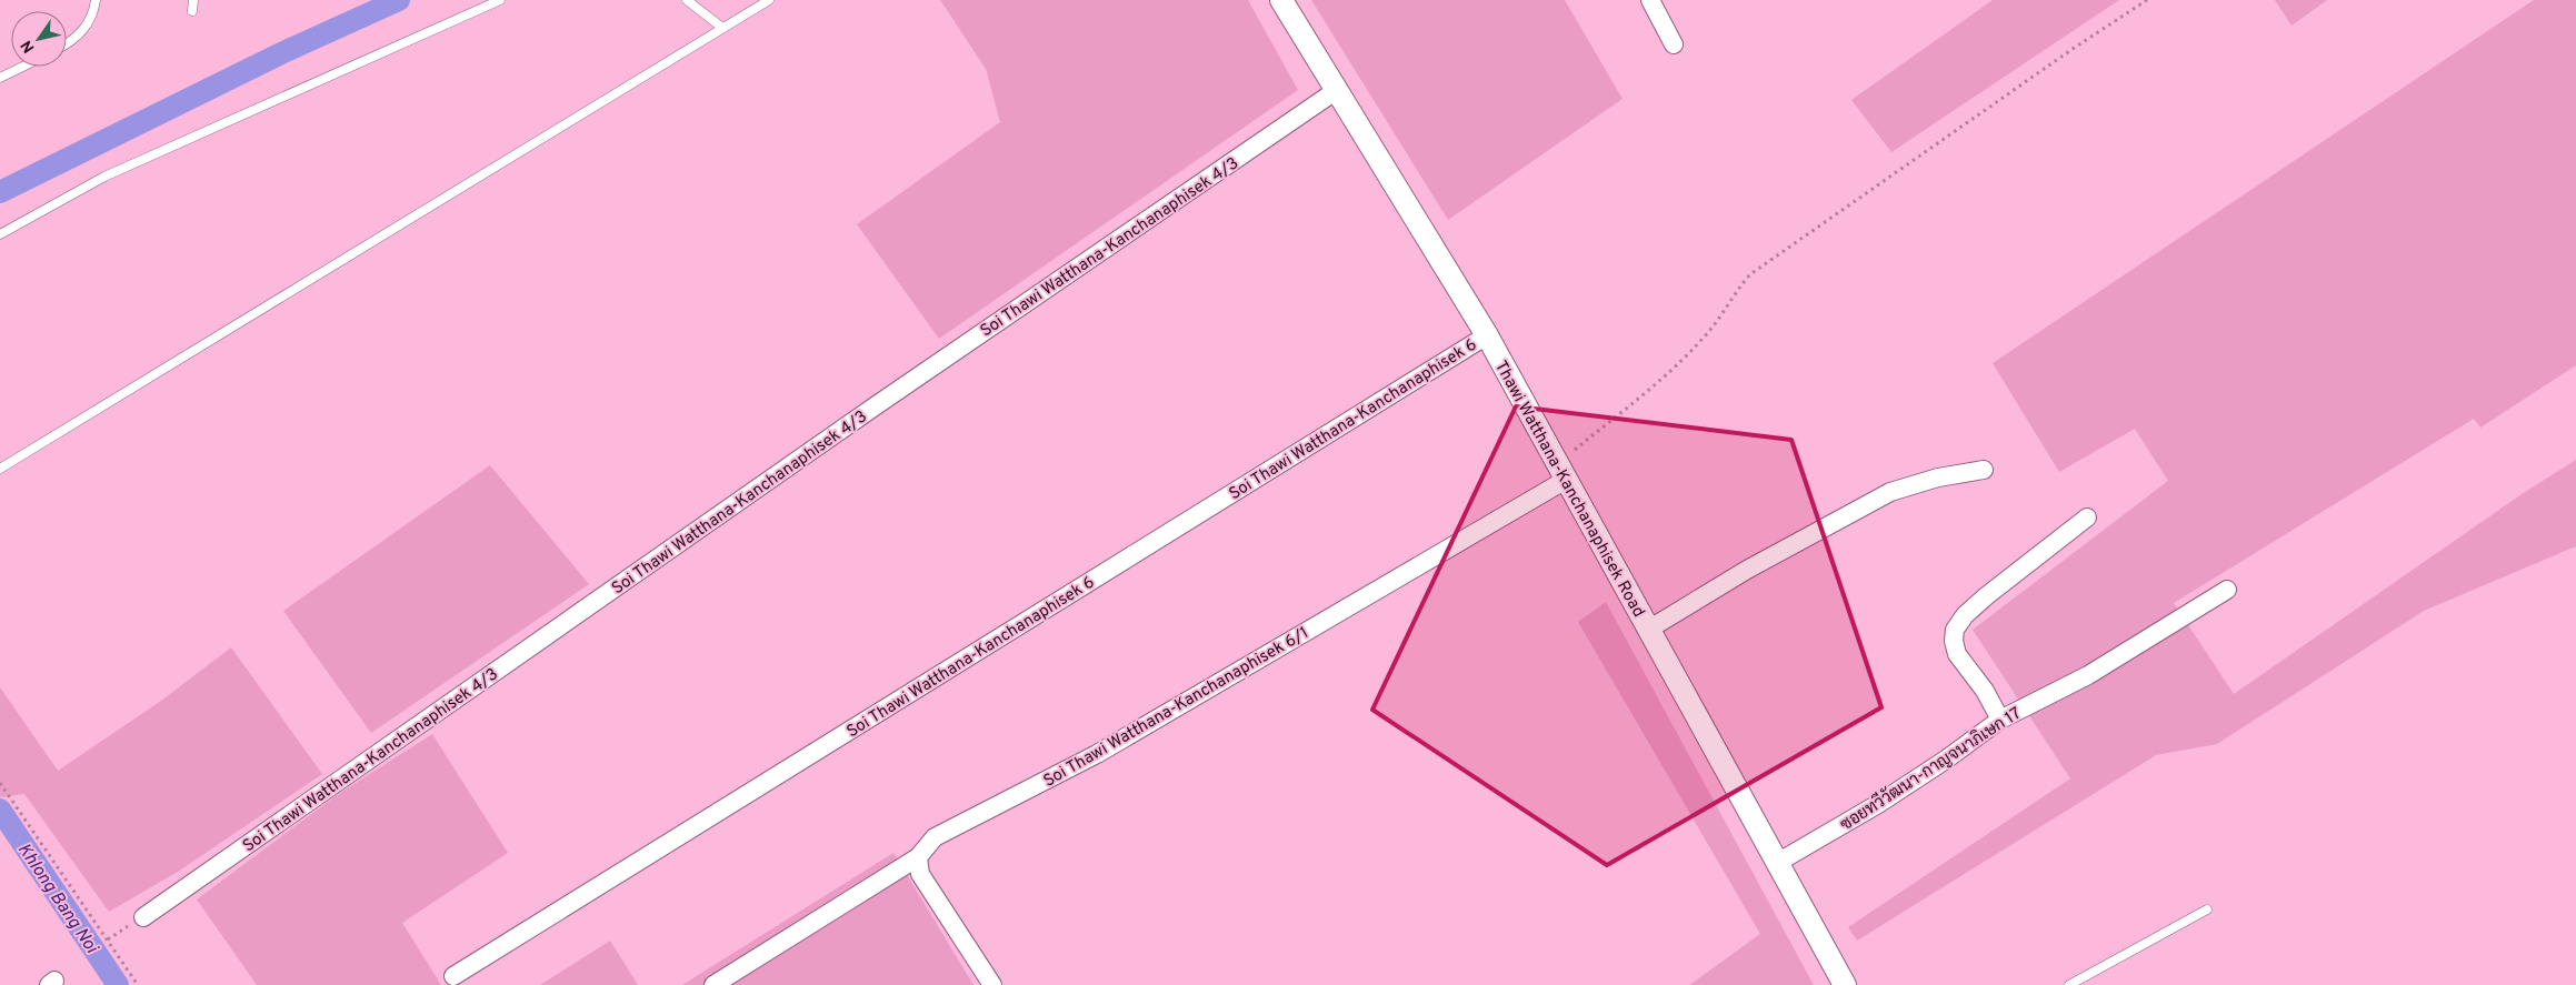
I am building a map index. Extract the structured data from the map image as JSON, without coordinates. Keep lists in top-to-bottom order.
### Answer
{
  "streets": {
    "street": [
      "Soi Thawi Watthana-Kanchanaphisek 4/3",
      "Soi Thawi Watthana-Kanchanaphisek 6",
      "Thawi Watthana-Kanchanaphisek Road",
      "Soi Thawi Watthana-Kanchanaphisek 6/1",
      "ซอยทวีวัฒนา-กาญจนาภิเษก 17"
    ]
  },
  "crossings": [
    ["Soi Thawi Watthana-Kanchanaphisek 4/3", "Thawi Watthana-Kanchanaphisek Road"],
    ["Soi Thawi Watthana-Kanchanaphisek 6", "Thawi Watthana-Kanchanaphisek Road"],
    ["Thawi Watthana-Kanchanaphisek Road", "Soi Thawi Watthana-Kanchanaphisek 6/1"],
    ["Thawi Watthana-Kanchanaphisek Road", "ซอยทวีวัฒนา-กาญจนาภิเษก 17"]
  ],
  "water": ["Khlong Bang Noi"],
  "north": "bottom left"
}
